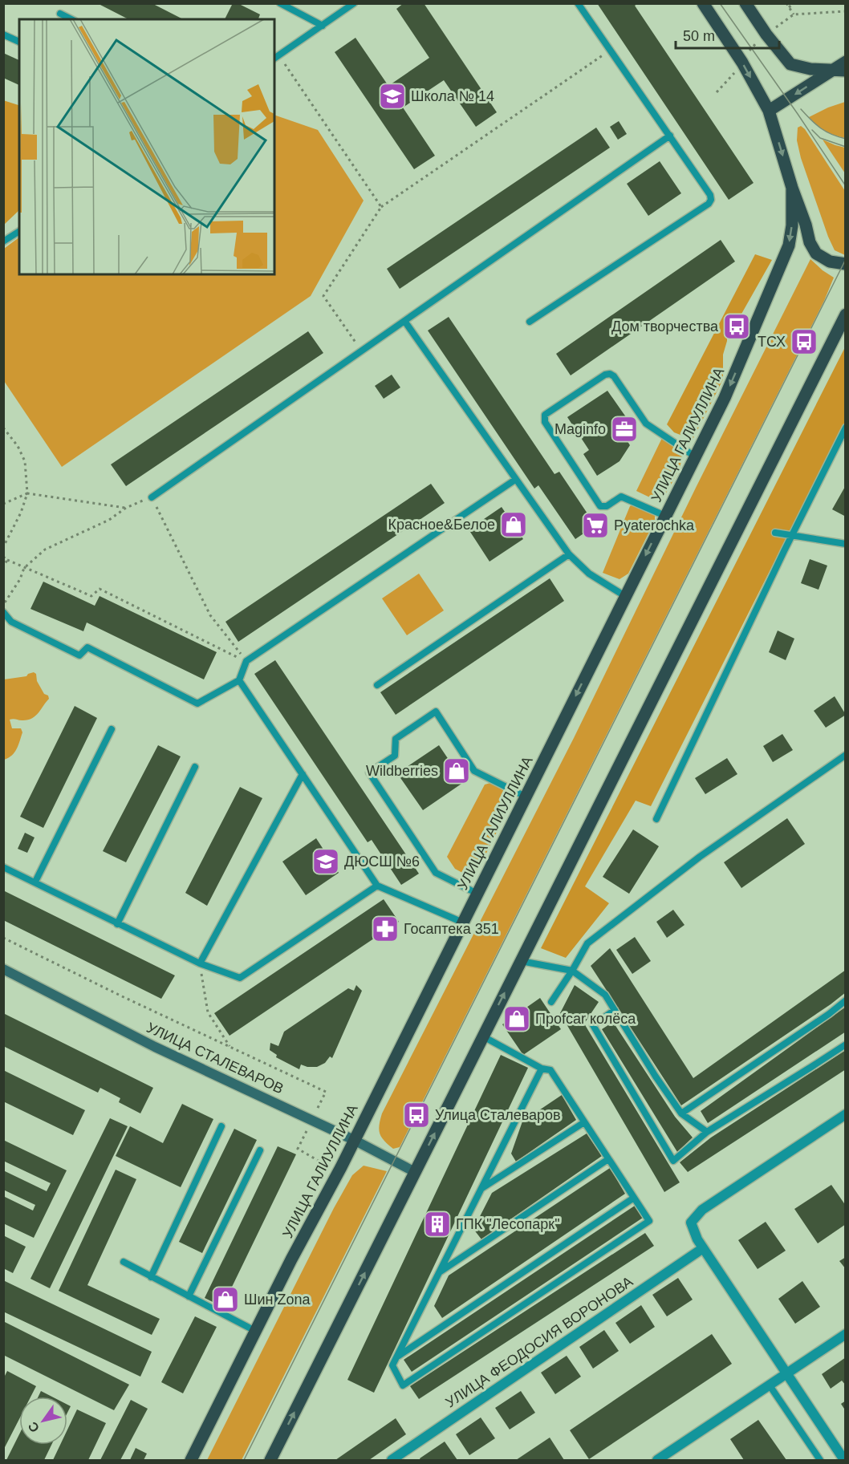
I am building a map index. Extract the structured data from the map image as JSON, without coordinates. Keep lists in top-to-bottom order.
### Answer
{
  "streets": {
    "main road": ["УЛИЦА ГАЛИУЛЛИНА", "УЛИЦА СТАЛЕВАРОВ"],
    "street": ["УЛИЦА ФЕОДОСИЯ ВОРОНОВА"]
  },
  "crossings": [
    ["УЛИЦА ГАЛИУЛЛИНА", "УЛИЦА СТАЛЕВАРОВ"]
  ],
  "places": {
    "school or university": ["Школа № 14", "ДЮСШ №6"],
    "bus stop": ["Дом творчества", "ТСХ", "Улица Сталеваров"],
    "office": ["Maginfo"],
    "shop": [
      "Красное&Белое",
      "Wildberries",
      "Проfcar колёса",
      "Шин Zona"
    ],
    "supermarket": ["Pyaterochka"],
    "pharmacy": ["Госаптека 351"],
    "building": ["ГПК \"Лесопарк\""]
  },
  "scale_bar": "50 m",
  "north": "bottom left"
}
